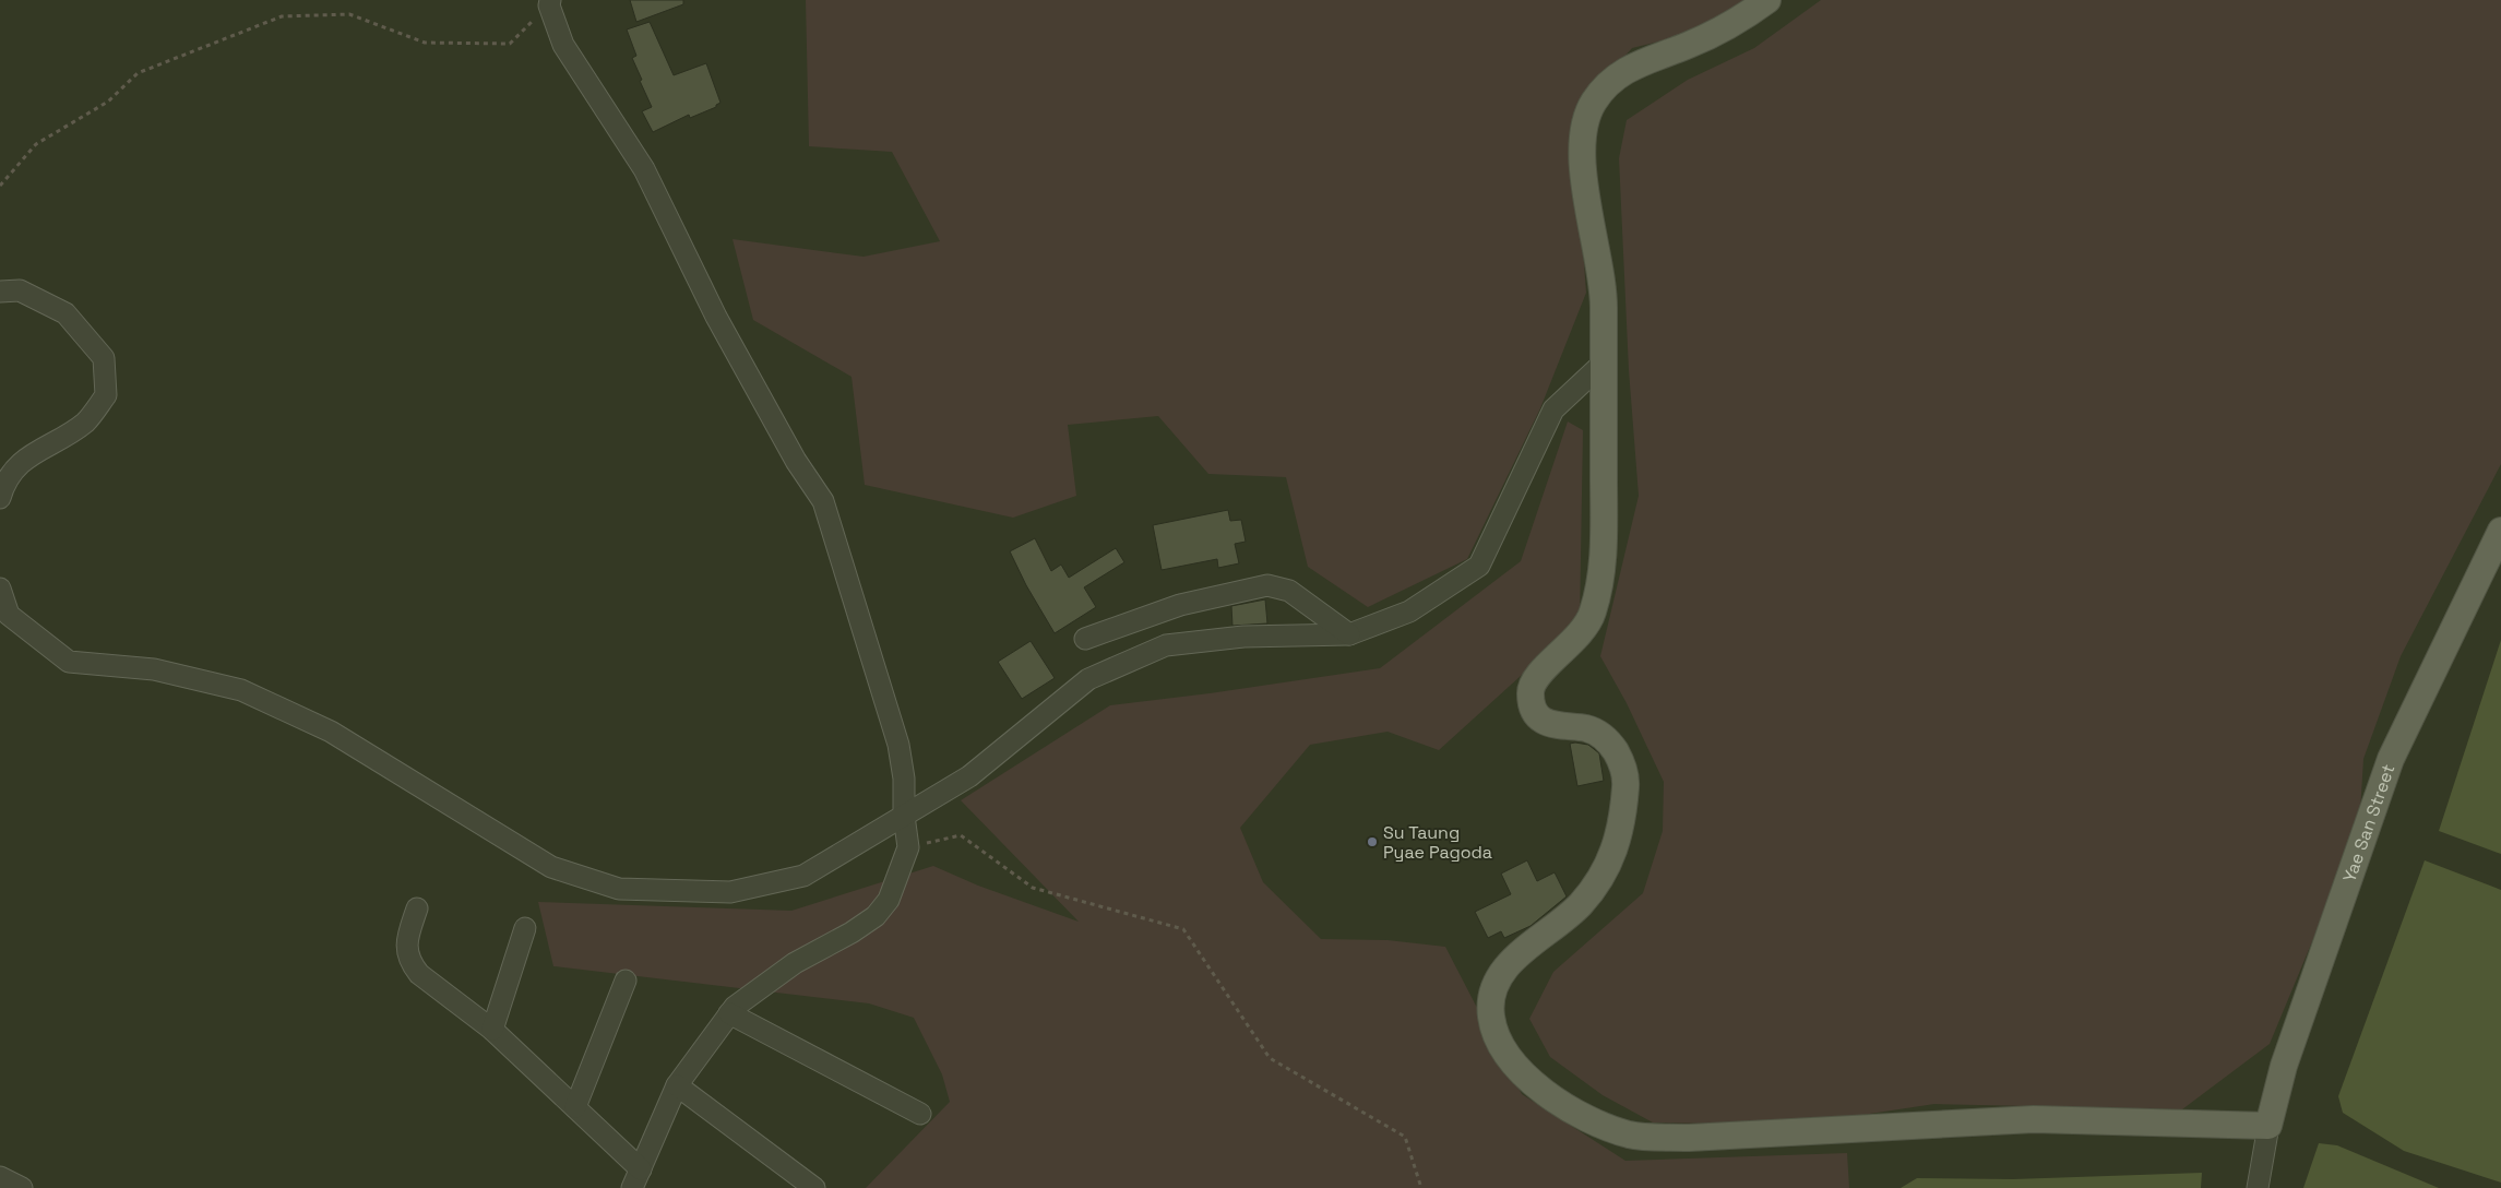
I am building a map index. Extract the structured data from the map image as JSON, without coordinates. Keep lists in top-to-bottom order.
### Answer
{
  "streets": {
    "main road": ["Yae San Street"]
  },
  "places": ["Su Taung Pyae Pagoda"]
}
